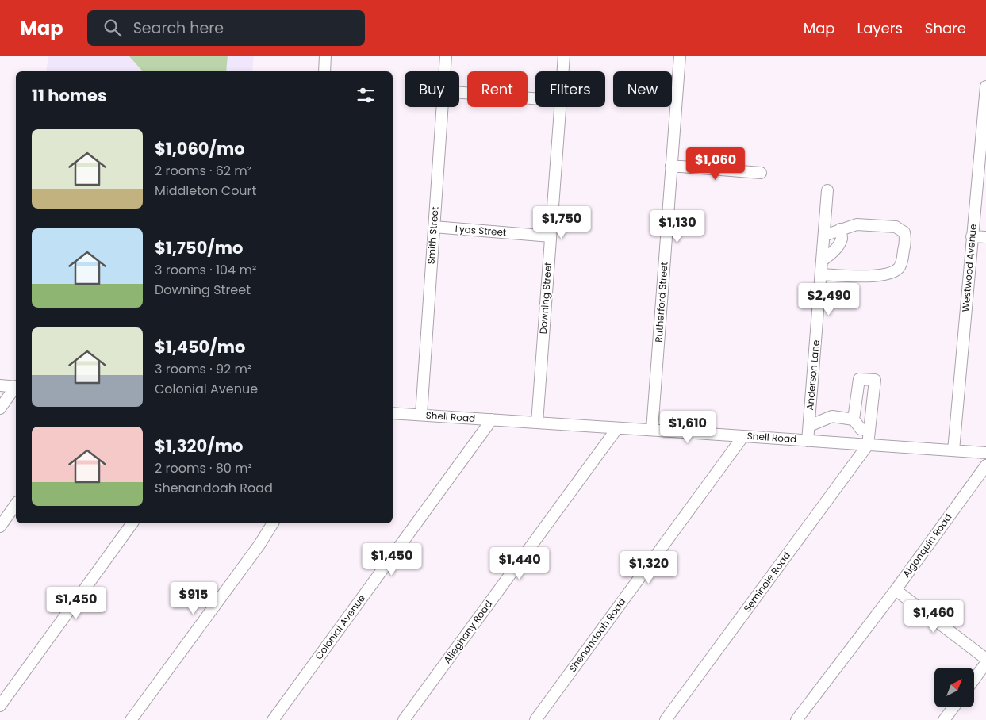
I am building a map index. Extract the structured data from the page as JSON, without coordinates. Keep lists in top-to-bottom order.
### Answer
{
  "streets": {
    "street": [
      "Lyas Street",
      "Smith Street",
      "Westwood Avenue",
      "Downing Street",
      "Rutherford Street",
      "Anderson Lane",
      "Shell Road",
      "Algonquin Road",
      "Seminole Road",
      "Colonial Avenue",
      "Alleghany Road",
      "Shenandoah Road"
    ]
  },
  "crossings": [
    ["Lyas Street", "Smith Street"],
    ["Lyas Street", "Downing Street"],
    ["Smith Street", "Shell Road"],
    ["Westwood Avenue", "Shell Road"],
    ["Downing Street", "Shell Road"],
    ["Rutherford Street", "Shell Road"],
    ["Anderson Lane", "Shell Road"],
    ["Shell Road", "Seminole Road"],
    ["Shell Road", "Colonial Avenue"],
    ["Shell Road", "Alleghany Road"],
    ["Shell Road", "Shenandoah Road"]
  ],
  "north": "top right",
  "page": {
    "header": "Map",
    "search": "Search here",
    "nav": ["Map", "Layers", "Share"],
    "chip": [
      "Buy",
      "Rent",
      "Filters",
      "New"
    ],
    "heading": "11 homes",
    "list": [
      {
        "name": "$1,060/mo",
        "note": "2 rooms · 62 m² · Middleton Court"
      },
      {
        "name": "$1,750/mo",
        "note": "3 rooms · 104 m² · Downing Street"
      },
      {
        "name": "$1,450/mo",
        "note": "3 rooms · 92 m² · Colonial Avenue"
      },
      {
        "name": "$1,320/mo",
        "note": "2 rooms · 80 m² · Shenandoah Road"
      }
    ],
    "price": [
      "$1,060",
      "$1,750",
      "$1,130",
      "$2,490",
      "$1,610",
      "$1,450",
      "$1,440",
      "$1,320",
      "$915",
      "$1,450",
      "$1,460"
    ]
  }
}
